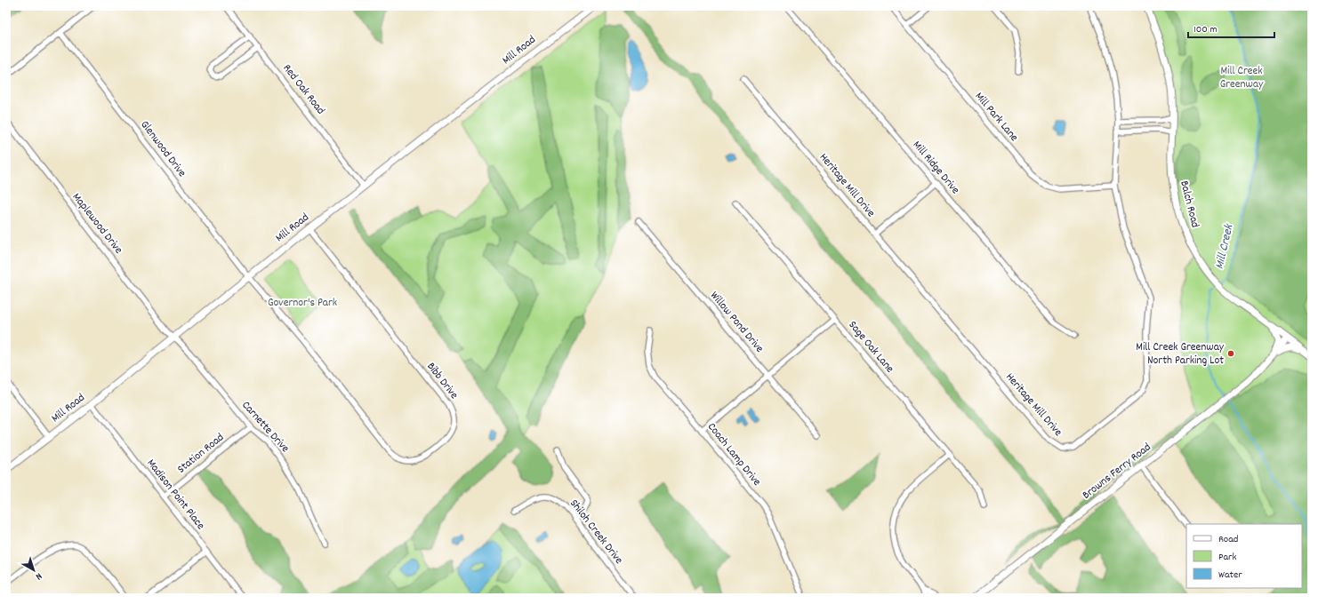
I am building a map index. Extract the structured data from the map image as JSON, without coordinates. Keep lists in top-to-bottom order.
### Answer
{
  "streets": {
    "street": [
      "Mill Road",
      "Red Oak Road",
      "Mill Park Lane",
      "Glenwood Drive",
      "Mill Ridge Drive",
      "Heritage Mill Drive",
      "Balch Road",
      "Maplewood Drive",
      "Willow Pond Drive",
      "Sage Oak Lane",
      "Bibb Drive",
      "Carnette Drive",
      "Station Road",
      "Coach Lamp Drive",
      "Browns Ferry Road",
      "Madison Point Place",
      "Shiloh Creek Drive"
    ]
  },
  "crossings": [
    ["Mill Road", "Red Oak Road"],
    ["Mill Road", "Glenwood Drive"],
    ["Mill Road", "Maplewood Drive"],
    ["Mill Road", "Bibb Drive"],
    ["Mill Road", "Carnette Drive"],
    ["Mill Road", "Madison Point Place"],
    ["Mill Park Lane", "Heritage Mill Drive"],
    ["Glenwood Drive", "Bibb Drive"],
    ["Balch Road", "Browns Ferry Road"],
    ["Maplewood Drive", "Carnette Drive"],
    ["Carnette Drive", "Station Road"],
    ["Station Road", "Madison Point Place"]
  ],
  "water": ["Mill Creek"],
  "parks": ["Mill Creek Greenway", "Governor's Park"],
  "places": ["Mill Creek Greenway North Parking Lot"],
  "legend": ["Road", "Park", "Water"],
  "scale_bar": "100 m",
  "north": "bottom right"
}
